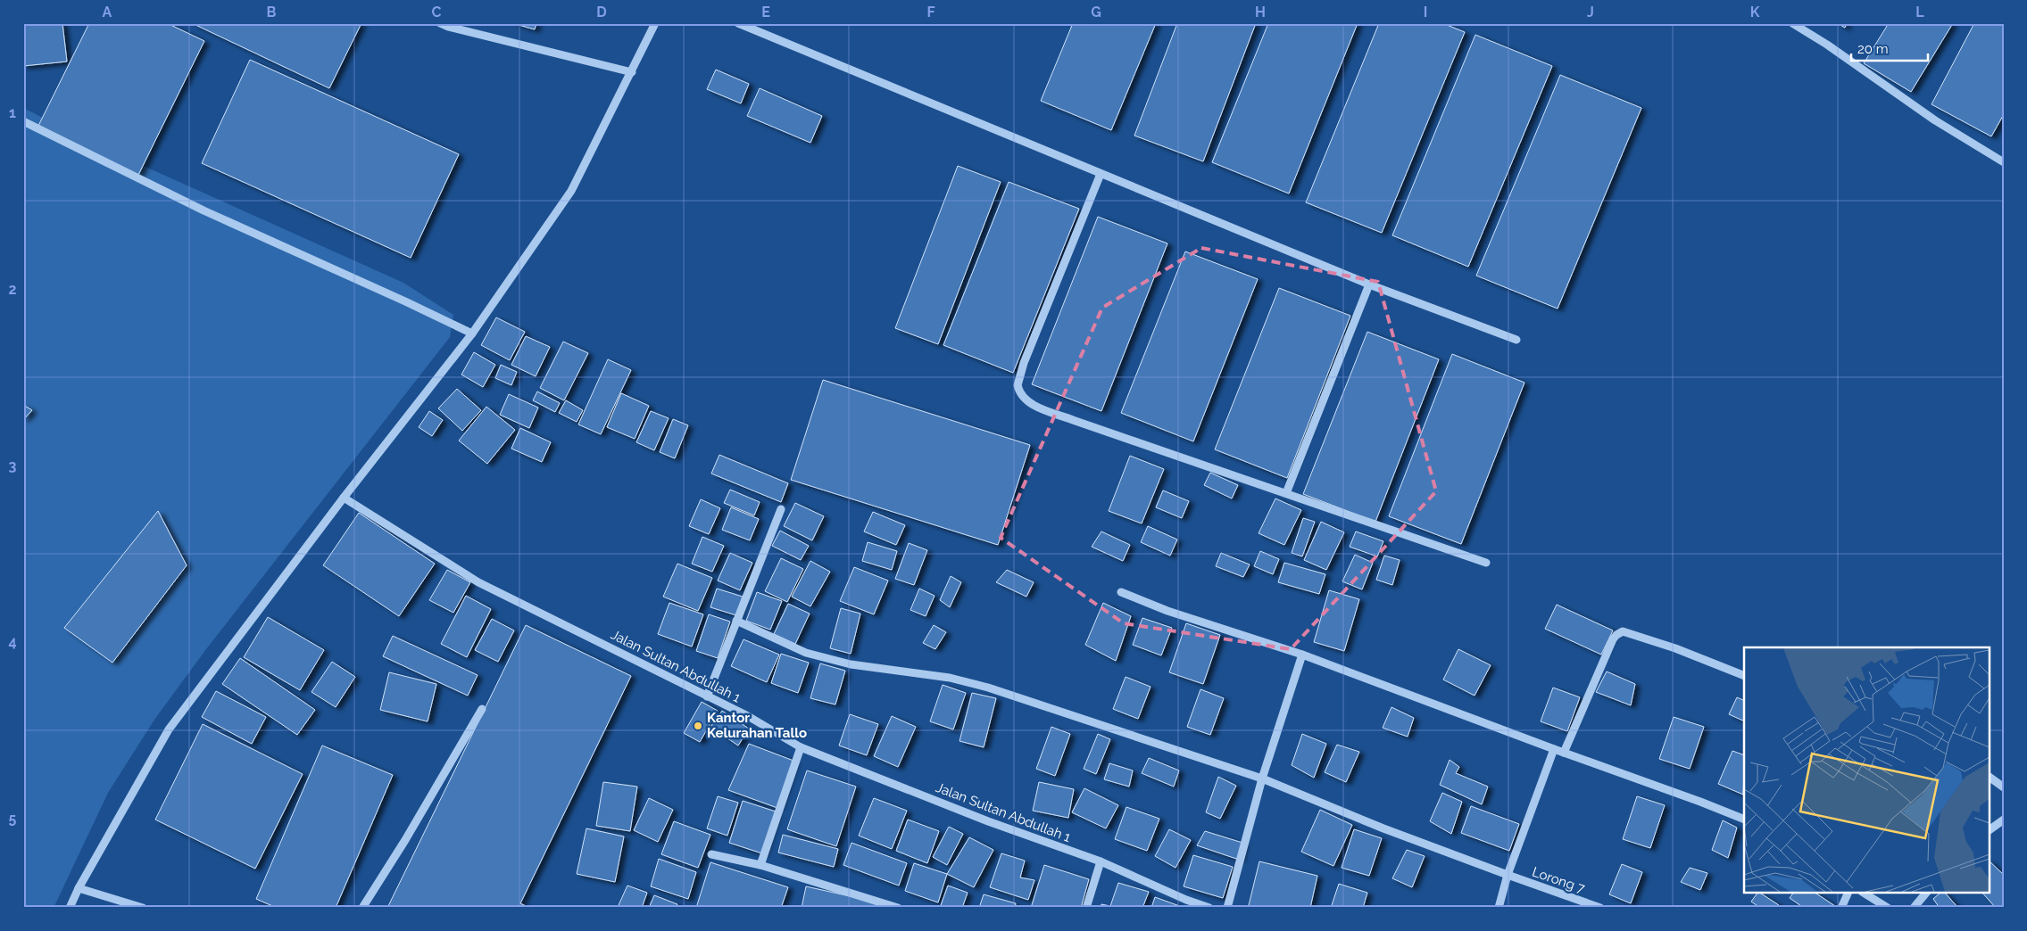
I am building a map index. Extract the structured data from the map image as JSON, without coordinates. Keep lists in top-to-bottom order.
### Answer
{
  "streets": {
    "street": ["Jalan Sultan Abdullah 1", "Lorong 7"]
  },
  "places": ["Kantor Kelurahan Tallo"],
  "scale_bar": "20 m",
  "grid": {
    "columns": [
      "A",
      "B",
      "C",
      "D",
      "E",
      "F",
      "G",
      "H",
      "I",
      "J",
      "K",
      "L"
    ],
    "rows": [
      "1",
      "2",
      "3",
      "4",
      "5"
    ]
  }
}
